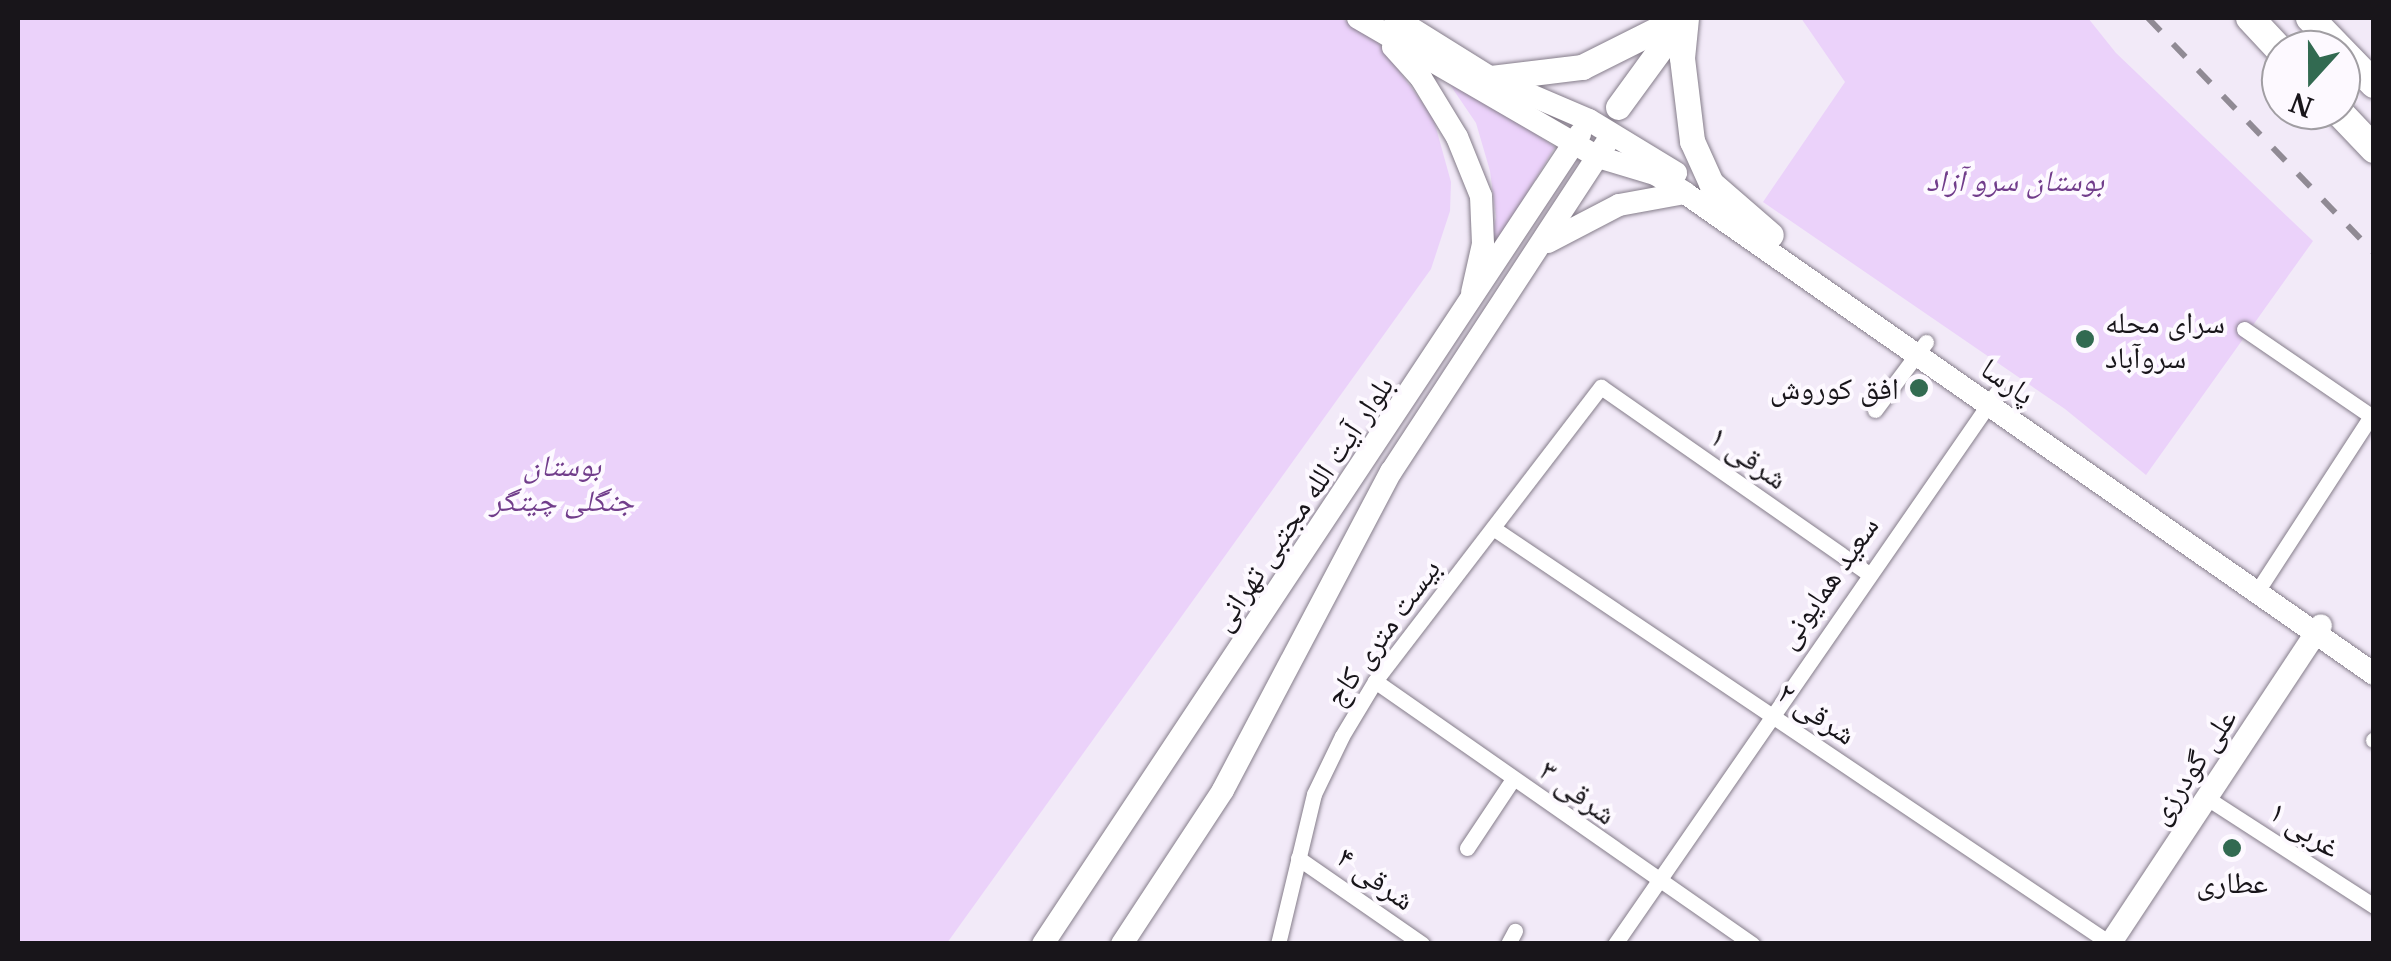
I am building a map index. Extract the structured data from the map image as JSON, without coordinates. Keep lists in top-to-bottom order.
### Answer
{
  "streets": {
    "main road": ["پارسا", "بلوار آیت الله مجتبی تهرانی", "علی گودرزی"],
    "street": [
      "۱ شرقی",
      "سعید همایونی",
      "بیست متری کاج",
      "۲ شرقی",
      "۳ شرقی",
      "۱ غربی",
      "۴ شرقی"
    ]
  },
  "crossings": [
    ["پارسا", "بلوار آیت الله مجتبی تهرانی"],
    ["پارسا", "سعید همایونی"],
    ["پارسا", "علی گودرزی"],
    ["۱ شرقی", "سعید همایونی"],
    ["۱ شرقی", "بیست متری کاج"],
    ["سعید همایونی", "۲ شرقی"],
    ["سعید همایونی", "۳ شرقی"],
    ["بیست متری کاج", "۲ شرقی"],
    ["بیست متری کاج", "۳ شرقی"],
    ["بیست متری کاج", "۴ شرقی"],
    ["۲ شرقی", "علی گودرزی"],
    ["علی گودرزی", "۱ غربی"]
  ],
  "parks": ["بوستان سرو آزاد", "بوستان جنگلی چیتگر"],
  "places": ["سرای محله سروآباد", "افق کوروش", "عطاری"],
  "north": "bottom"
}
